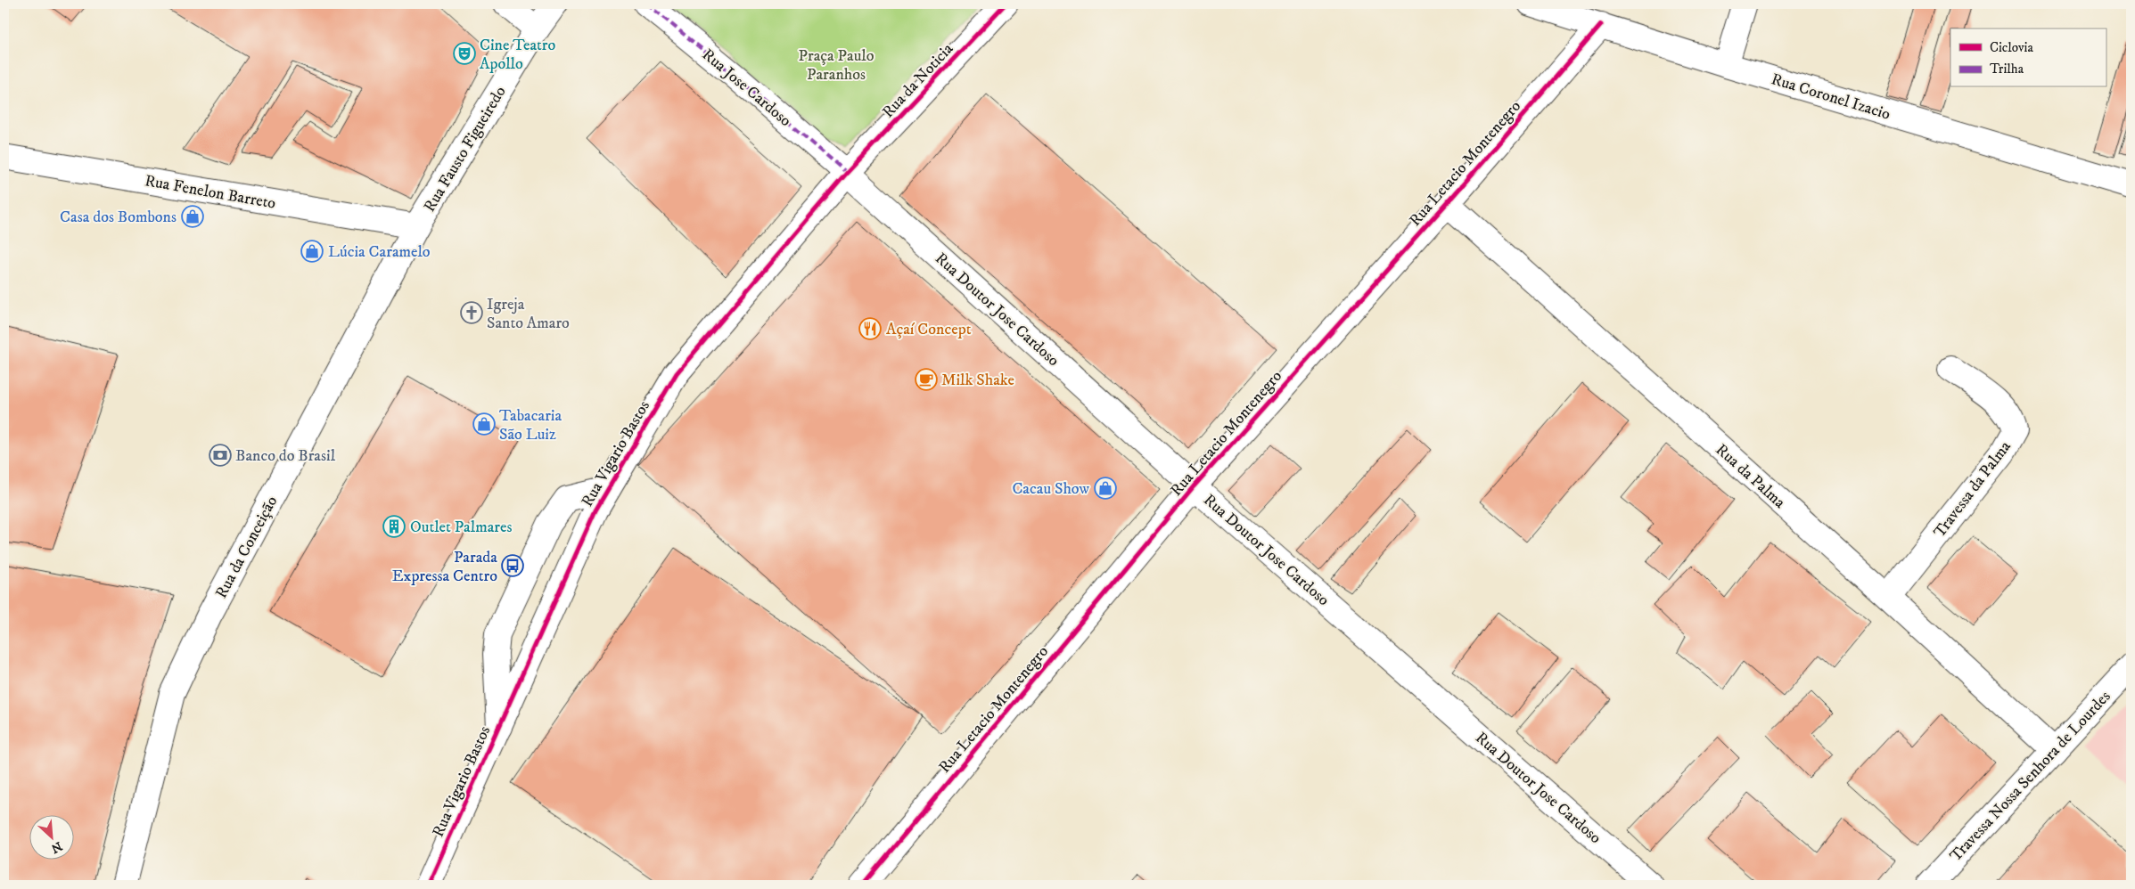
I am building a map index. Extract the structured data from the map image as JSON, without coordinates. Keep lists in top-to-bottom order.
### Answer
{
  "streets": {
    "street": [
      "Rua da Noticia",
      "Rua Jose Cardoso",
      "Rua Coronel Izacio",
      "Rua Fausto Figueiredo",
      "Rua Letacio Montenegro",
      "Rua Fenelon Barreto",
      "Rua Doutor Jose Cardoso",
      "Rua Vigario Bastos",
      "Rua da Palma",
      "Travessa da Palma",
      "Rua da Conceição",
      "Travessa Nossa Senhora de Lourdes"
    ]
  },
  "crossings": [
    ["Rua da Noticia", "Rua Jose Cardoso"],
    ["Rua da Noticia", "Rua Doutor Jose Cardoso"],
    ["Rua da Noticia", "Rua Vigario Bastos"],
    ["Rua Jose Cardoso", "Rua Doutor Jose Cardoso"],
    ["Rua Jose Cardoso", "Rua Vigario Bastos"],
    ["Rua Coronel Izacio", "Rua Letacio Montenegro"],
    ["Rua Fausto Figueiredo", "Rua Fenelon Barreto"],
    ["Rua Fausto Figueiredo", "Rua da Conceição"],
    ["Rua Letacio Montenegro", "Rua Doutor Jose Cardoso"],
    ["Rua Letacio Montenegro", "Rua da Palma"],
    ["Rua Fenelon Barreto", "Rua da Conceição"],
    ["Rua Doutor Jose Cardoso", "Rua Vigario Bastos"],
    ["Rua da Palma", "Travessa da Palma"],
    ["Rua da Palma", "Travessa Nossa Senhora de Lourdes"]
  ],
  "parks": ["Praça Paulo Paranhos"],
  "places": {
    "theatre": ["Cine Teatro Apollo"],
    "shop": [
      "Casa dos Bombons",
      "Lúcia Caramelo",
      "Tabacaria São Luiz",
      "Cacau Show"
    ],
    "church": ["Igreja Santo Amaro"],
    "restaurant": ["Açaí Concept"],
    "cafe": ["Milk Shake"],
    "bank": ["Banco do Brasil"],
    "building": ["Outlet Palmares"],
    "bus stop": ["Parada Expressa Centro"]
  },
  "legend": ["Ciclovia", "Trilha"],
  "north": "bottom right"
}
